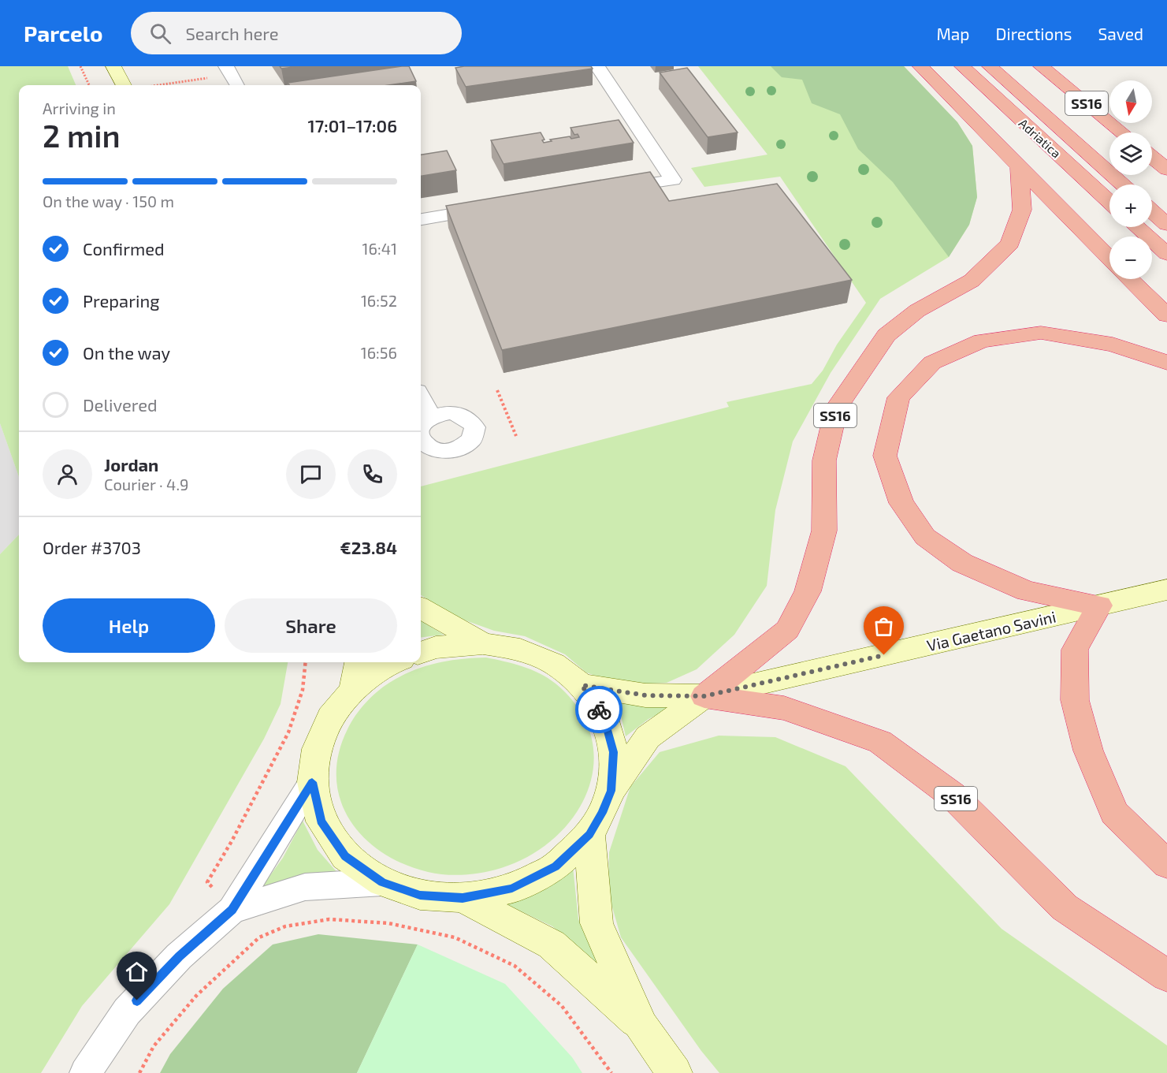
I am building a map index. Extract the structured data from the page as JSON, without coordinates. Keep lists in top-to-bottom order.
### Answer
{
  "streets": {
    "highway": ["SS16", "Adriatica"],
    "main road": ["Via Gaetano Savini"]
  },
  "crossings": [
    ["SS16", "Via Gaetano Savini"]
  ],
  "north": "bottom",
  "page": {
    "header": "Parcelo",
    "search": "Search here",
    "nav": ["Map", "Directions", "Saved"],
    "map_buttons": ["+", "−"],
    "heading": ["2 min", "Arriving in", "17:01–17:06"],
    "panel": [
      "Jordan",
      "Courier · 4.9",
      "Order #3703",
      "€23.84"
    ],
    "bar": "On the way · 150 m",
    "list": [
      ["Confirmed", "16:41"],
      ["Preparing", "16:52"],
      ["On the way", "16:56"],
      "Delivered"
    ],
    "buttons": ["Help", "Share"]
  }
}
